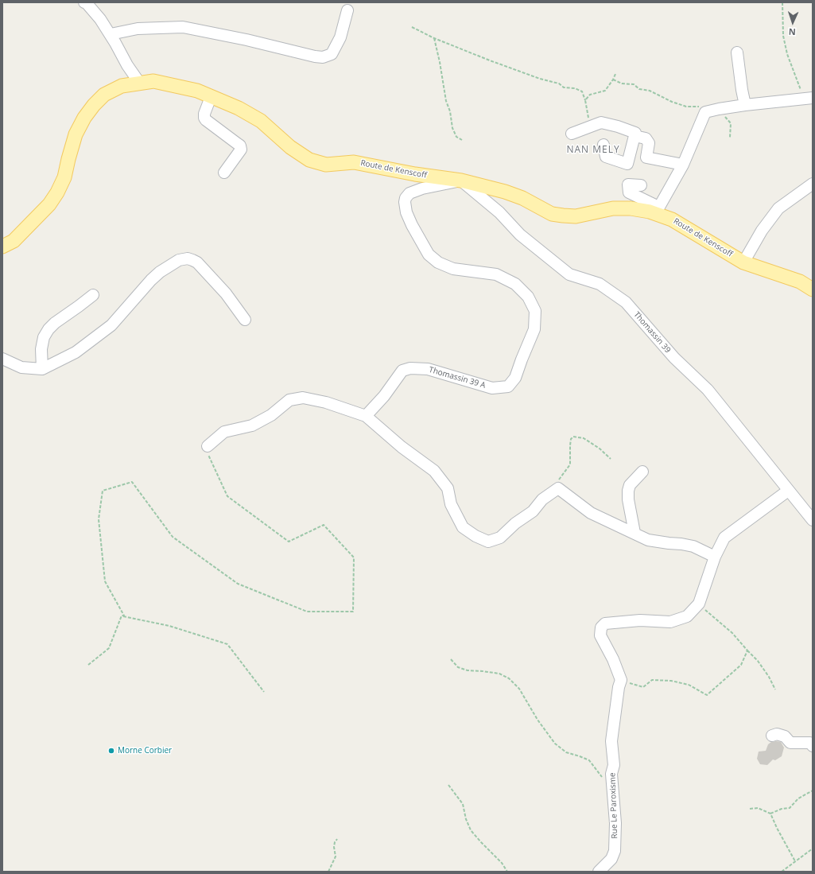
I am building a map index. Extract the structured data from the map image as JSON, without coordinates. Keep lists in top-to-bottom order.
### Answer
{
  "streets": {
    "main road": ["Route de Kenscoff"],
    "street": ["Thomassin 39", "Thomassin 39 A", "Rue Le Paroxisme"]
  },
  "crossings": [
    ["Route de Kenscoff", "Thomassin 39"],
    ["Route de Kenscoff", "Thomassin 39 A"],
    ["Thomassin 39", "Thomassin 39 A"]
  ],
  "districts": ["NAN MELY"],
  "places": ["Morne Corbier"],
  "north": "bottom"
}
